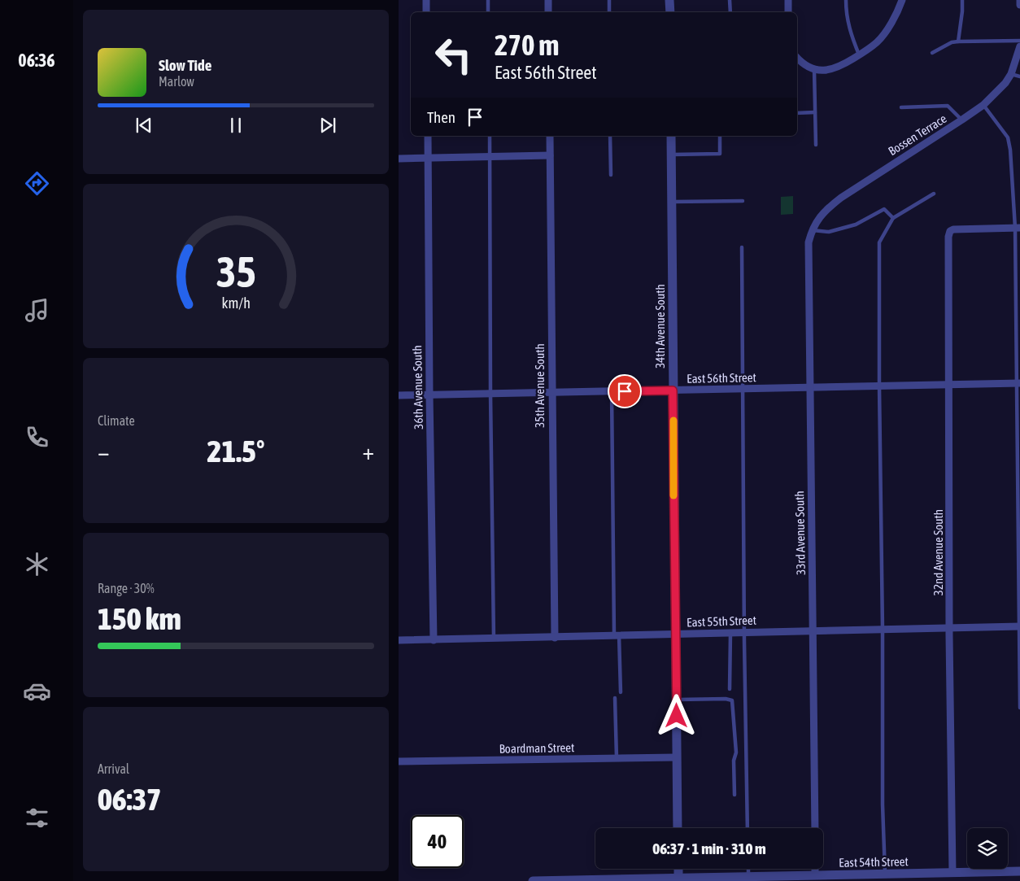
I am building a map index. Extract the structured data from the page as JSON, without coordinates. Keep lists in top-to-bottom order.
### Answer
{
  "streets": {
    "street": [
      "Bossen Terrace",
      "34th Avenue South",
      "East 56th Street",
      "35th Avenue South",
      "36th Avenue South",
      "33rd Avenue South",
      "32nd Avenue South",
      "East 55th Street",
      "Boardman Street",
      "East 54th Street"
    ]
  },
  "crossings": [
    ["Bossen Terrace", "33rd Avenue South"],
    ["34th Avenue South", "East 56th Street"],
    ["34th Avenue South", "East 55th Street"],
    ["34th Avenue South", "Boardman Street"],
    ["East 56th Street", "35th Avenue South"],
    ["East 56th Street", "36th Avenue South"],
    ["East 56th Street", "33rd Avenue South"],
    ["East 56th Street", "32nd Avenue South"],
    ["35th Avenue South", "East 55th Street"],
    ["36th Avenue South", "East 55th Street"],
    ["33rd Avenue South", "East 55th Street"],
    ["32nd Avenue South", "East 55th Street"],
    ["32nd Avenue South", "East 54th Street"]
  ],
  "page": {
    "tabs": "06:36",
    "turn": ["270 m", "East 56th Street"],
    "song": ["Slow Tide", "Marlow"],
    "then": "Then",
    "tile": [
      "Climate",
      ["Range · 30%", "150 km"],
      ["Arrival", "06:37"]
    ],
    "heat": ["−", "21.5°", "+"],
    "limit": "40",
    "trip": "06:37 · 1 min · 310 m",
    "gauge": ["35", "km/h"]
  }
}
